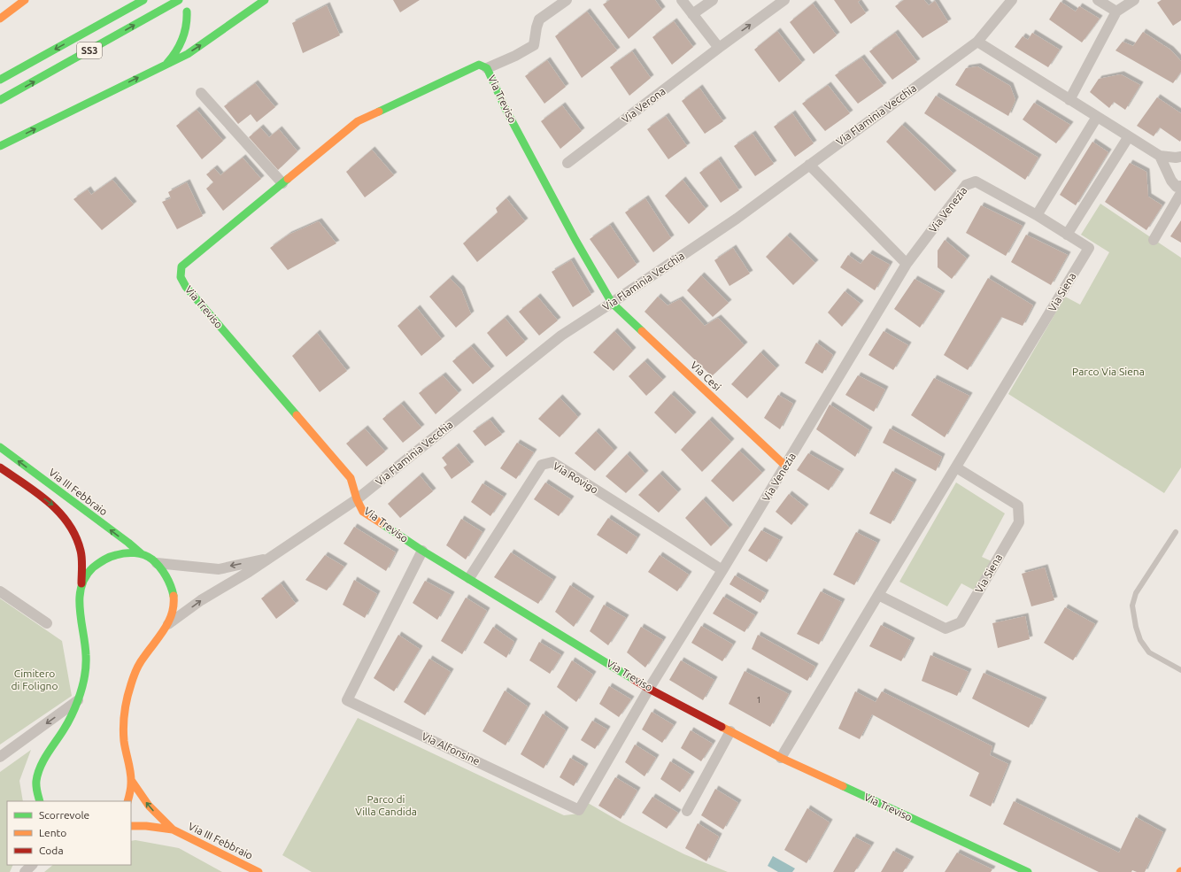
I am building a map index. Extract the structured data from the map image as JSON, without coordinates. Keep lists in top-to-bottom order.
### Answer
{
  "streets": {
    "main road": [
      "SS3",
      "Via Treviso",
      "Via Flaminia Vecchia",
      "Via Cesi",
      "Via III Febbraio"
    ],
    "street": [
      "Via Verona",
      "Via Venezia",
      "Via Siena",
      "Via Rovigo",
      "Via Alfonsine"
    ]
  },
  "crossings": [
    ["Via Treviso", "Via Flaminia Vecchia"],
    ["Via Treviso", "Via Venezia"],
    ["Via Treviso", "Via Siena"],
    ["Via Treviso", "Via Cesi"],
    ["Via Treviso", "Via Rovigo"],
    ["Via Treviso", "Via Alfonsine"],
    ["Via Flaminia Vecchia", "Via Cesi"],
    ["Via Flaminia Vecchia", "Via III Febbraio"],
    ["Via Venezia", "Via Siena"],
    ["Via Venezia", "Via Cesi"],
    ["Via Venezia", "Via Rovigo"],
    ["Via Venezia", "Via Alfonsine"]
  ],
  "one_way": ["Via III Febbraio"],
  "parks": ["Parco Via Siena", "Cimitero di Foligno", "Parco di Villa Candida"],
  "house_numbers": ["1"],
  "legend": ["Scorrevole", "Lento", "Coda"]
}
